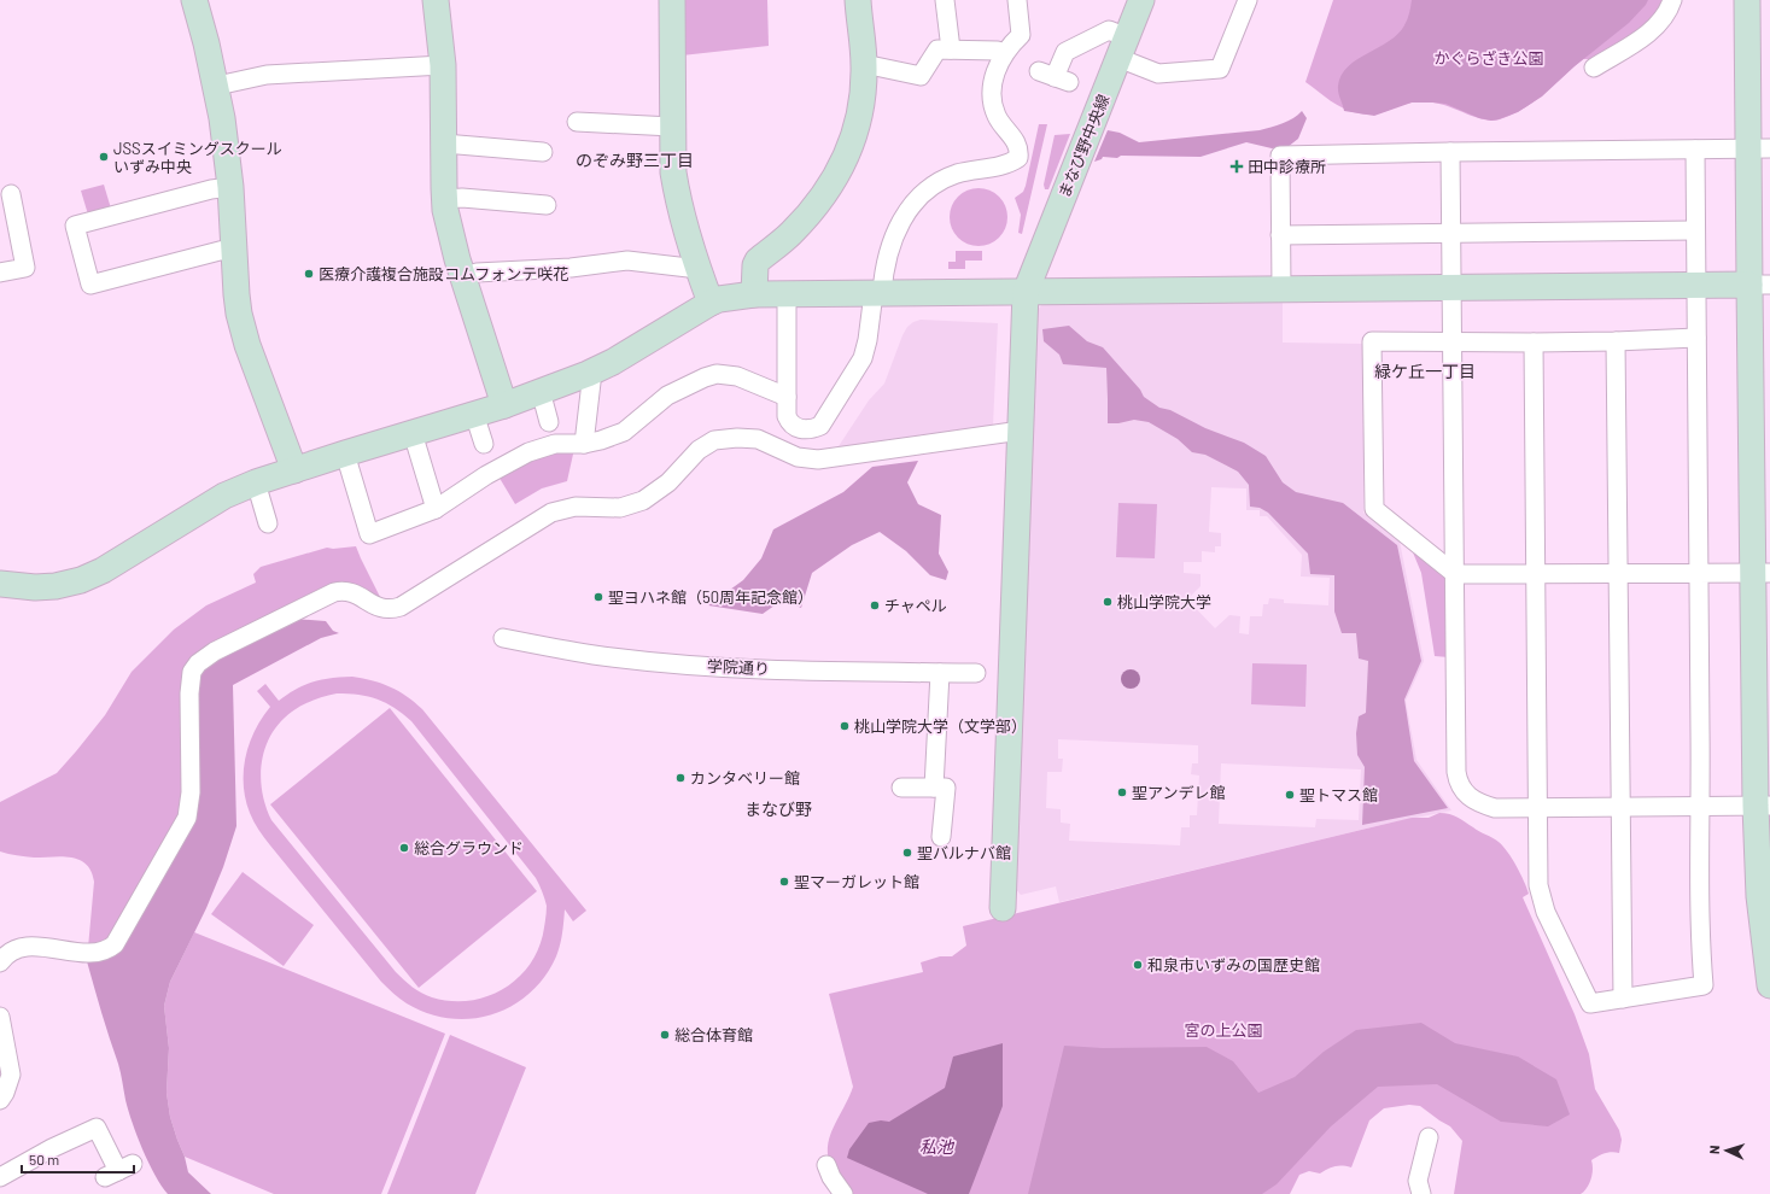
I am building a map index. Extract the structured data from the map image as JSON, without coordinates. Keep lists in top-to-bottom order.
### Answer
{
  "streets": {
    "street": ["まなび野中央線", "学院通り"]
  },
  "districts": ["のぞみ野三丁目", "緑ケ丘一丁目", "まなび野"],
  "water": ["私池"],
  "parks": ["かぐらざき公園", "宮の上公園"],
  "places": {
    "other": [
      "JSSスイミングスクール いずみ中央",
      "医療介護複合施設コムフォンテ咲花",
      "聖ヨハネ館（50周年記念館）",
      "桃山学院大学",
      "チャペル",
      "桃山学院大学（文学部）",
      "カンタベリー館",
      "聖アンデレ館",
      "聖トマス館",
      "総合グラウンド",
      "聖バルナバ館",
      "聖マーガレット館",
      "和泉市いずみの国歴史館",
      "総合体育館"
    ],
    "health": ["田中診療所"]
  },
  "scale_bar": "50 m",
  "north": "left"
}
